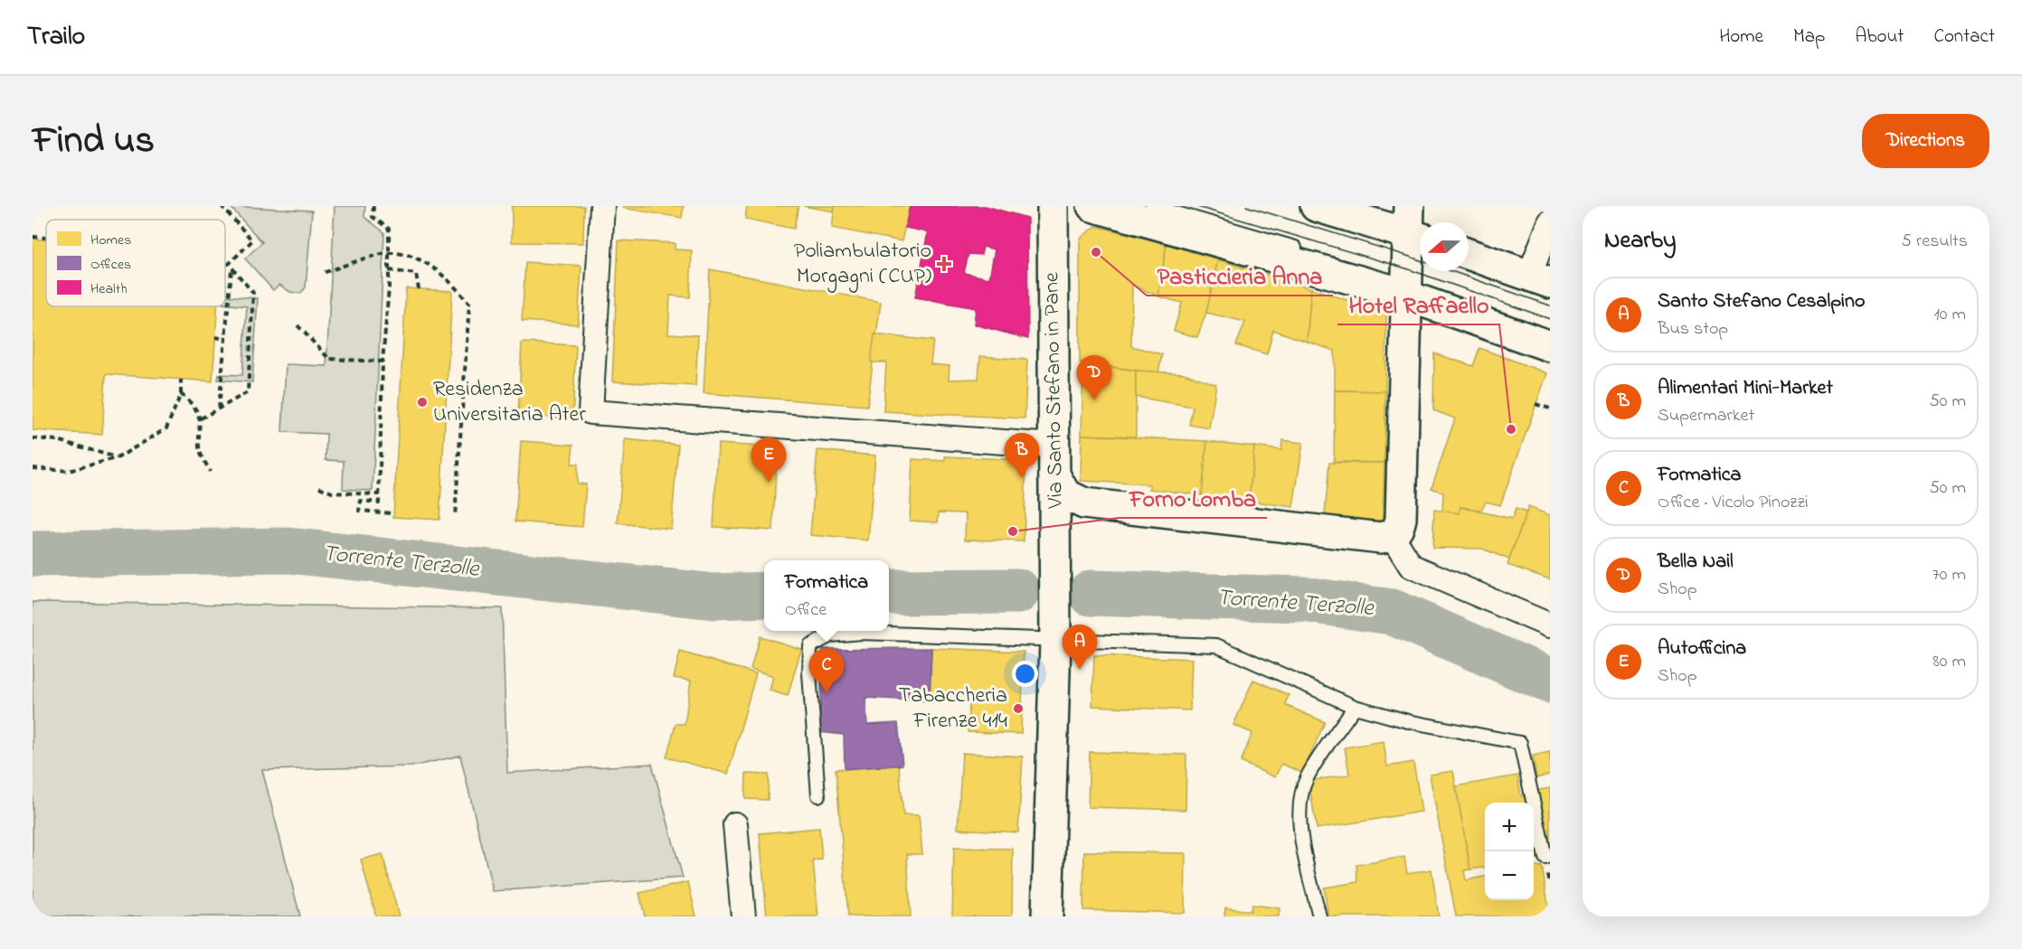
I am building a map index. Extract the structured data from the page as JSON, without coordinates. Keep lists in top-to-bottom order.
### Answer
{
  "streets": {
    "street": ["Via Santo Stefano in Pane"]
  },
  "water": ["Torrente Terzolle"],
  "places": {
    "other": [
      "Pasticcieria Anna",
      "Residenza Universitaria Ater",
      "Hotel Raffaello",
      "Forno Lomba",
      "Tabaccheria Firenze 414"
    ],
    "health": ["Poliambulatorio Morgagni (CUP)"]
  },
  "legend": ["Homes", "Offices", "Health"],
  "north": "left",
  "page": {
    "header": "Trailo",
    "nav": [
      "Home",
      "Map",
      "About",
      "Contact"
    ],
    "title": "Find us",
    "buttons": "Directions",
    "heading": ["Nearby", "5 results"],
    "list": [
      {
        "mark": "A",
        "name": "Santo Stefano Cesalpino",
        "note": "Bus stop",
        "value": "10 m"
      },
      {
        "mark": "B",
        "name": "Alimentari Mini-Market",
        "note": "Supermarket",
        "value": "50 m"
      },
      {
        "mark": "C",
        "name": "Formatica",
        "note": "Office · Vicolo Pinozzi",
        "value": "50 m"
      },
      {
        "mark": "D",
        "name": "Bella Nail",
        "note": "Shop",
        "value": "70 m"
      },
      {
        "mark": "E",
        "name": "Autofficina",
        "note": "Shop",
        "value": "80 m"
      }
    ],
    "pins": [
      "D",
      "B",
      "E",
      "A",
      "C"
    ],
    "popup": ["Formatica", "Office"],
    "map_buttons": ["+", "−"]
  }
}
